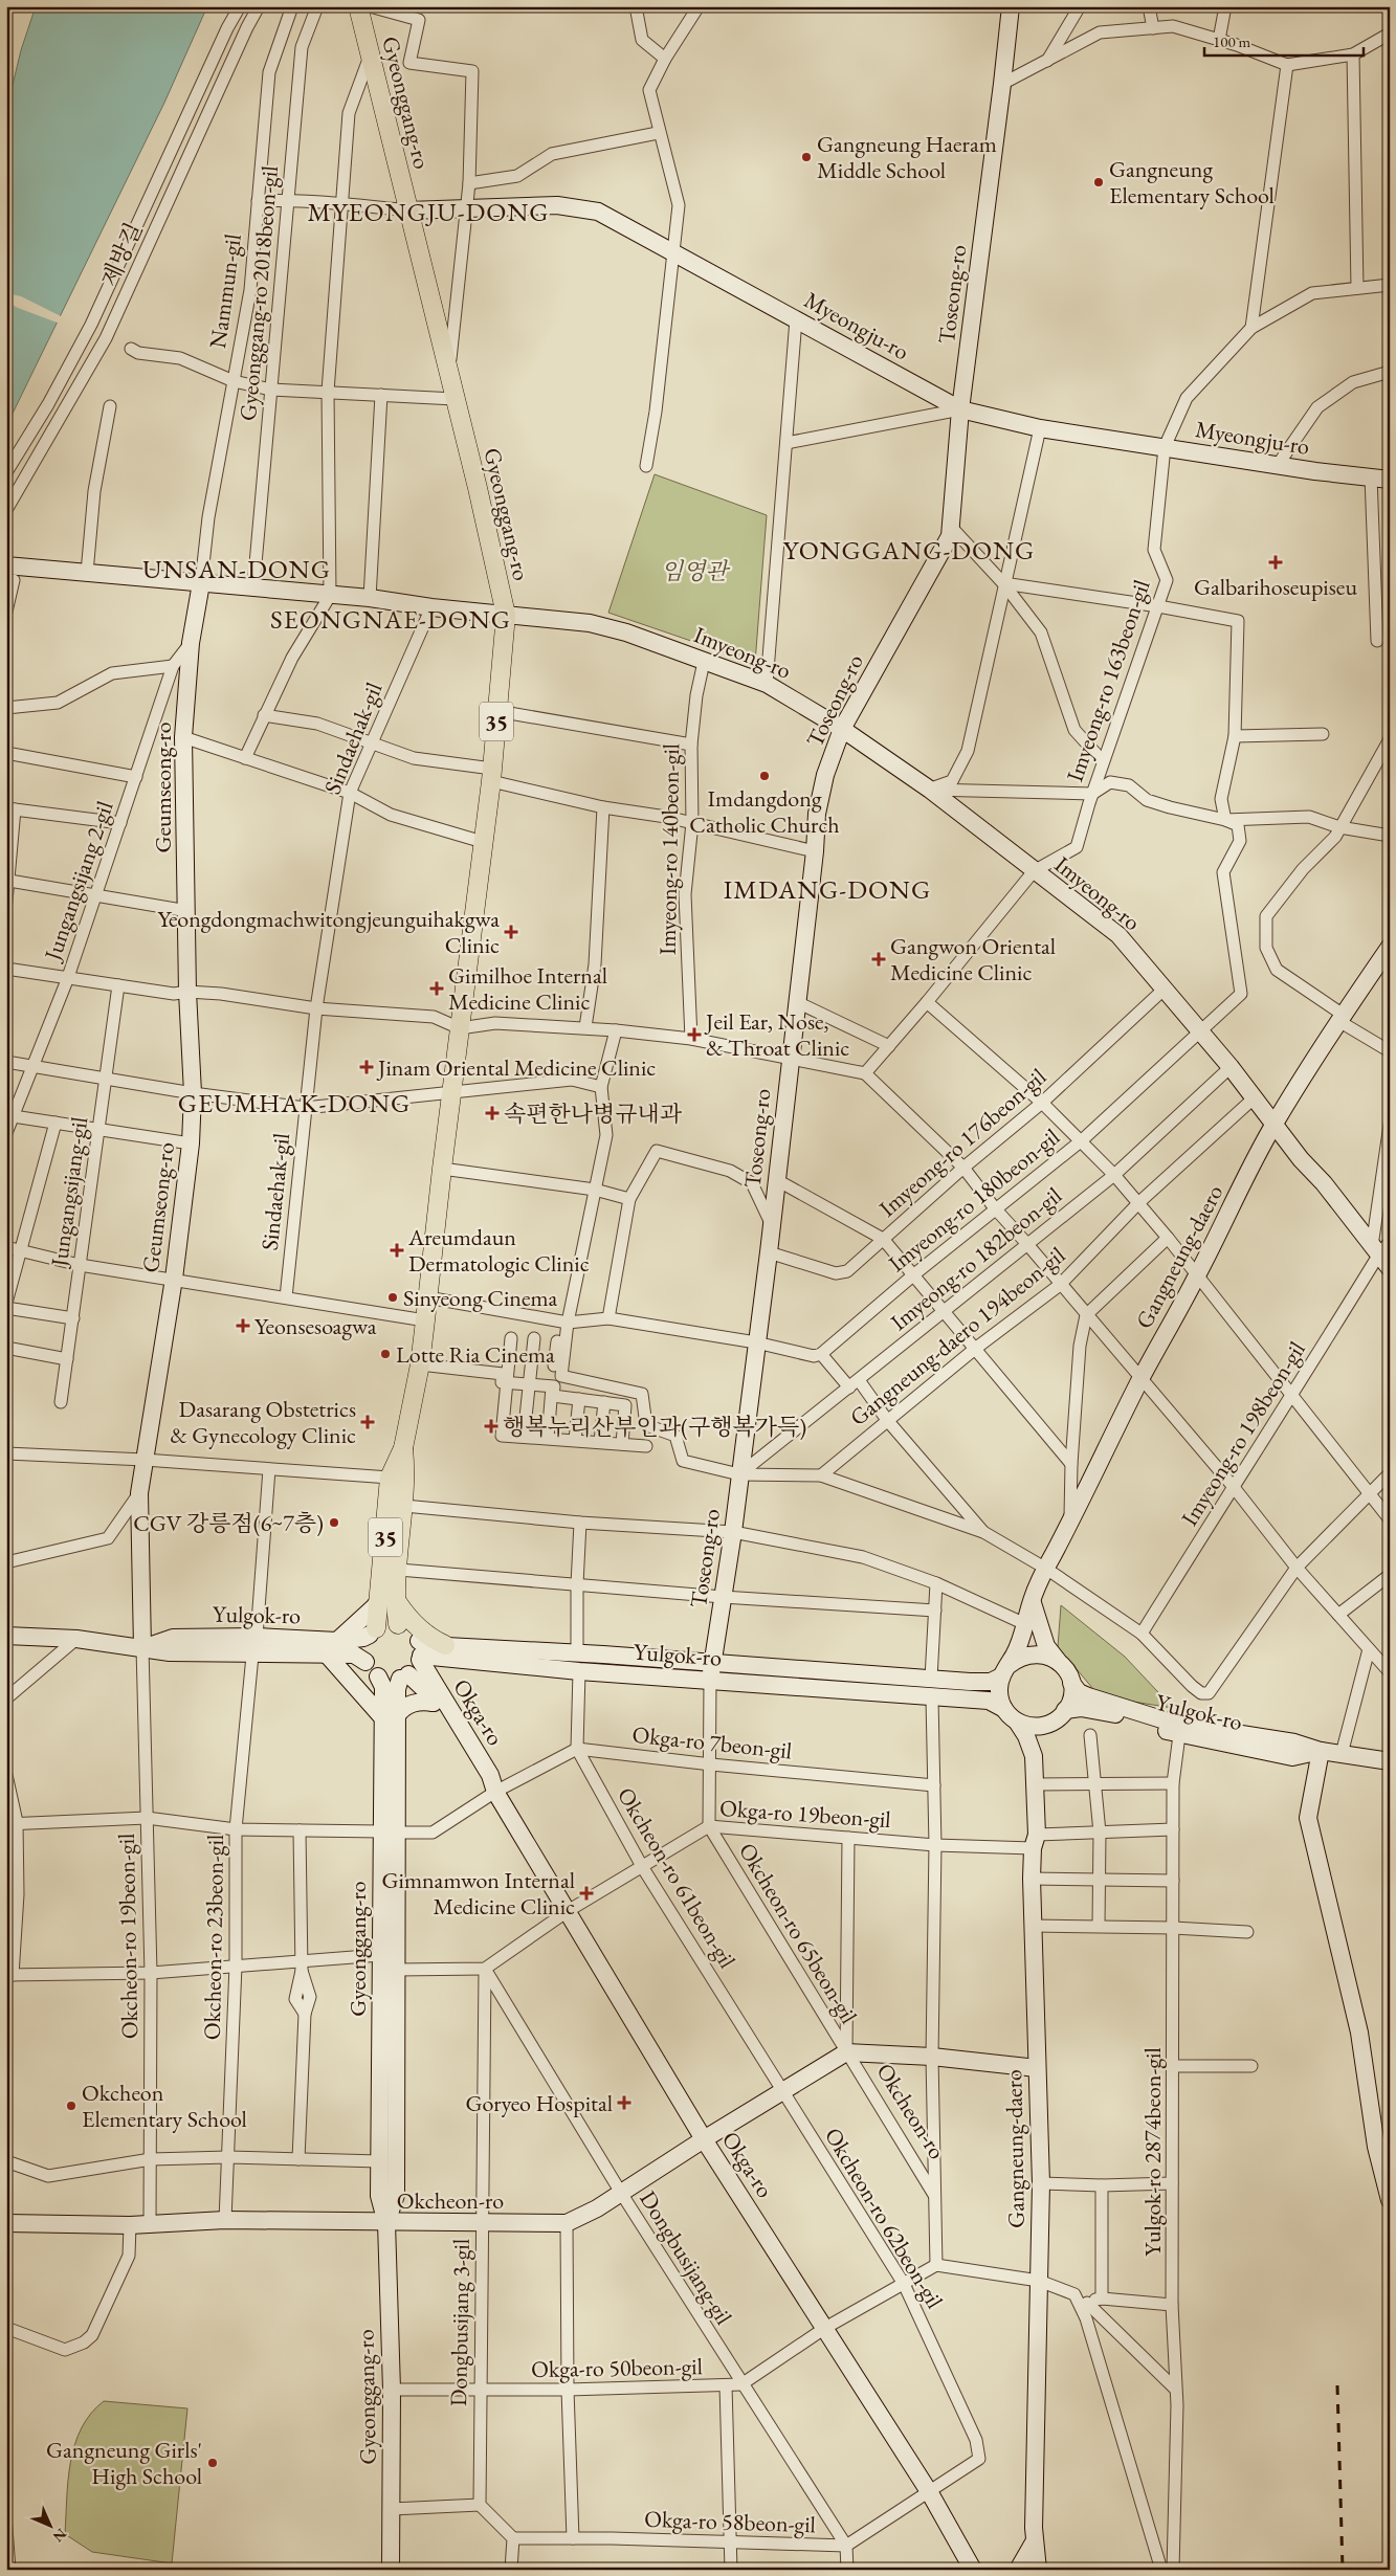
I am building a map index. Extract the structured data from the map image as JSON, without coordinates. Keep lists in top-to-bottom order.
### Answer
{
  "streets": {
    "main road": ["Gyeonggang-ro", "35"],
    "street": [
      "제방길",
      "Nammun-gil",
      "Gyeonggang-ro 2018beon-gil",
      "Toseong-ro",
      "Myeongju-ro",
      "Imyeong-ro",
      "Imyeong-ro 163beon-gil",
      "Sindaehak-gil",
      "Geumseong-ro",
      "Imyeong-ro 140beon-gil",
      "Jungangsijang 2-gil",
      "Imyeong-ro 176beon-gil",
      "Jungangsijang-gil",
      "Imyeong-ro 180beon-gil",
      "Gangneung-daero",
      "Imyeong-ro 182beon-gil",
      "Gangneung-daero 194beon-gil",
      "Imyeong-ro 198beon-gil",
      "Yulgok-ro",
      "Okga-ro",
      "Okga-ro 7beon-gil",
      "Okga-ro 19beon-gil",
      "Okcheon-ro 61beon-gil",
      "Okcheon-ro 65beon-gil",
      "Okcheon-ro 19beon-gil",
      "Okcheon-ro 23beon-gil",
      "Okcheon-ro",
      "Yulgok-ro 2874beon-gil",
      "Okcheon-ro 62beon-gil",
      "Dongbusijang-gil",
      "Dongbusijang 3-gil",
      "Okga-ro 50beon-gil",
      "Okga-ro 58beon-gil"
    ]
  },
  "crossings": [
    ["Gyeonggang-ro", "Myeongju-ro"],
    ["Gyeonggang-ro", "Imyeong-ro"],
    ["Gyeonggang-ro", "Yulgok-ro"],
    ["Gyeonggang-ro", "Okga-ro"],
    ["Gyeonggang-ro", "Okcheon-ro"],
    ["Gyeonggang-ro", "Okga-ro 50beon-gil"],
    ["Nammun-gil", "Imyeong-ro"],
    ["Nammun-gil", "Geumseong-ro"],
    ["Gyeonggang-ro 2018beon-gil", "Imyeong-ro"],
    ["Toseong-ro", "Myeongju-ro"],
    ["Toseong-ro", "Imyeong-ro"],
    ["Toseong-ro", "Imyeong-ro 176beon-gil"],
    ["Toseong-ro", "Imyeong-ro 182beon-gil"],
    ["Toseong-ro", "Yulgok-ro"],
    ["Toseong-ro", "Okcheon-ro 65beon-gil"],
    ["Myeongju-ro", "Imyeong-ro 163beon-gil"],
    ["Imyeong-ro", "Imyeong-ro 163beon-gil"],
    ["Imyeong-ro", "Sindaehak-gil"],
    ["Imyeong-ro", "Geumseong-ro"],
    ["Imyeong-ro", "Imyeong-ro 140beon-gil"],
    ["Imyeong-ro", "Imyeong-ro 176beon-gil"],
    ["Imyeong-ro", "Imyeong-ro 180beon-gil"],
    ["Imyeong-ro", "Gangneung-daero"],
    ["Imyeong-ro", "Imyeong-ro 182beon-gil"],
    ["Imyeong-ro", "Gangneung-daero 194beon-gil"],
    ["Imyeong-ro", "Imyeong-ro 198beon-gil"],
    ["Geumseong-ro", "Jungangsijang 2-gil"],
    ["Geumseong-ro", "Yulgok-ro"],
    ["Geumseong-ro", "Okcheon-ro 19beon-gil"],
    ["Gangneung-daero", "Yulgok-ro"],
    ["Gangneung-daero", "Okga-ro 19beon-gil"],
    ["Gangneung-daero", "Okcheon-ro"],
    ["Yulgok-ro", "Okga-ro"],
    ["Yulgok-ro", "Okcheon-ro 65beon-gil"],
    ["Yulgok-ro", "Okcheon-ro 19beon-gil"],
    ["Yulgok-ro", "Okcheon-ro 23beon-gil"],
    ["Yulgok-ro", "Yulgok-ro 2874beon-gil"],
    ["Okga-ro", "Okga-ro 19beon-gil"],
    ["Okga-ro", "Okcheon-ro"],
    ["Okga-ro", "Okcheon-ro 62beon-gil"],
    ["Okga-ro", "Okga-ro 58beon-gil"],
    ["Okga-ro 7beon-gil", "Okcheon-ro 61beon-gil"],
    ["Okga-ro 7beon-gil", "Okcheon-ro 65beon-gil"],
    ["Okga-ro 19beon-gil", "Okcheon-ro 61beon-gil"],
    ["Okga-ro 19beon-gil", "Okcheon-ro 65beon-gil"],
    ["Okga-ro 19beon-gil", "Yulgok-ro 2874beon-gil"],
    ["Okga-ro 19beon-gil", "Dongbusijang-gil"],
    ["Okga-ro 19beon-gil", "Dongbusijang 3-gil"],
    ["Okcheon-ro 61beon-gil", "Okcheon-ro"],
    ["Okcheon-ro 61beon-gil", "Okcheon-ro 62beon-gil"],
    ["Okcheon-ro 65beon-gil", "Okcheon-ro"],
    ["Okcheon-ro 19beon-gil", "Okcheon-ro"],
    ["Okcheon-ro 23beon-gil", "Okcheon-ro"],
    ["Okcheon-ro", "Okcheon-ro 62beon-gil"],
    ["Okcheon-ro", "Dongbusijang-gil"],
    ["Okcheon-ro", "Dongbusijang 3-gil"],
    ["Okcheon-ro 62beon-gil", "Okga-ro 58beon-gil"],
    ["Dongbusijang-gil", "Dongbusijang 3-gil"],
    ["Dongbusijang-gil", "Okga-ro 50beon-gil"],
    ["Dongbusijang-gil", "Okga-ro 58beon-gil"],
    ["Dongbusijang 3-gil", "Okga-ro 50beon-gil"]
  ],
  "districts": [
    "MYEONGJU-DONG",
    "YONGGANG-DONG",
    "UNSAN-DONG",
    "SEONGNAE-DONG",
    "IMDANG-DONG",
    "GEUMHAK-DONG"
  ],
  "parks": ["임영관"],
  "places": {
    "other": [
      "Gangneung Haeram Middle School",
      "Gangneung Elementary School",
      "Imdangdong Catholic Church",
      "Sinyeong Cinema",
      "Lotte Ria Cinema",
      "CGV 강릉점(6~7층)",
      "Okcheon Elementary School",
      "Gangneung Girls' High School"
    ],
    "health": [
      "Galbarihoseupiseu",
      "Yeongdongmachwitongjeunguihakgwa Clinic",
      "Gangwon Oriental Medicine Clinic",
      "Gimilhoe Internal Medicine Clinic",
      "Jeil Ear, Nose, & Throat Clinic",
      "Jinam Oriental Medicine Clinic",
      "속편한나병규내과",
      "Areumdaun Dermatologic Clinic",
      "Yeonsesoagwa",
      "Dasarang Obstetrics & Gynecology Clinic",
      "행복누리산부인과(구행복가득)",
      "Gimnamwon Internal Medicine Clinic",
      "Goryeo Hospital"
    ]
  },
  "scale_bar": "100 m",
  "north": "bottom right"
}
